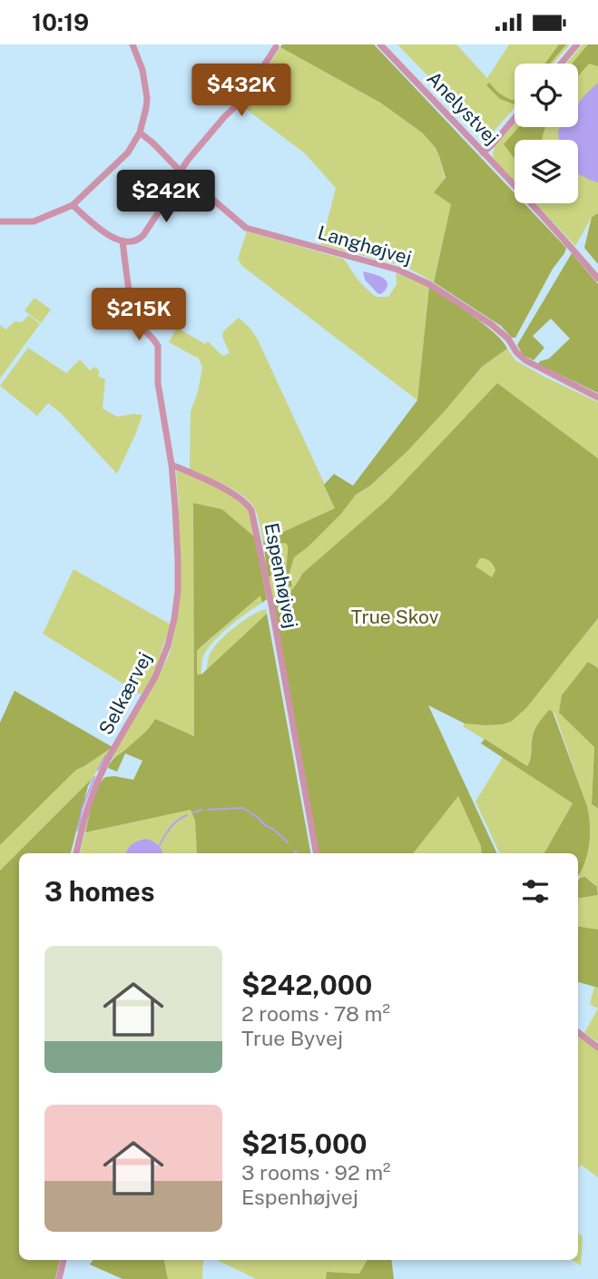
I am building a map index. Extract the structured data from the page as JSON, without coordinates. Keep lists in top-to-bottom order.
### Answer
{
  "streets": {
    "street": [
      "Anelystvej",
      "Langhøjvej",
      "Espenhøjvej",
      "Selkærvej"
    ]
  },
  "crossings": [
    ["Espenhøjvej", "Selkærvej"]
  ],
  "parks": ["True Skov"],
  "page": {
    "status": "10:19",
    "price": ["$432K", "$242K", "$215K"],
    "heading": "3 homes",
    "list": [
      {
        "name": "$242,000",
        "note": "2 rooms · 78 m² · True Byvej"
      },
      {
        "name": "$215,000",
        "note": "3 rooms · 92 m² · Espenhøjvej"
      }
    ]
  }
}
